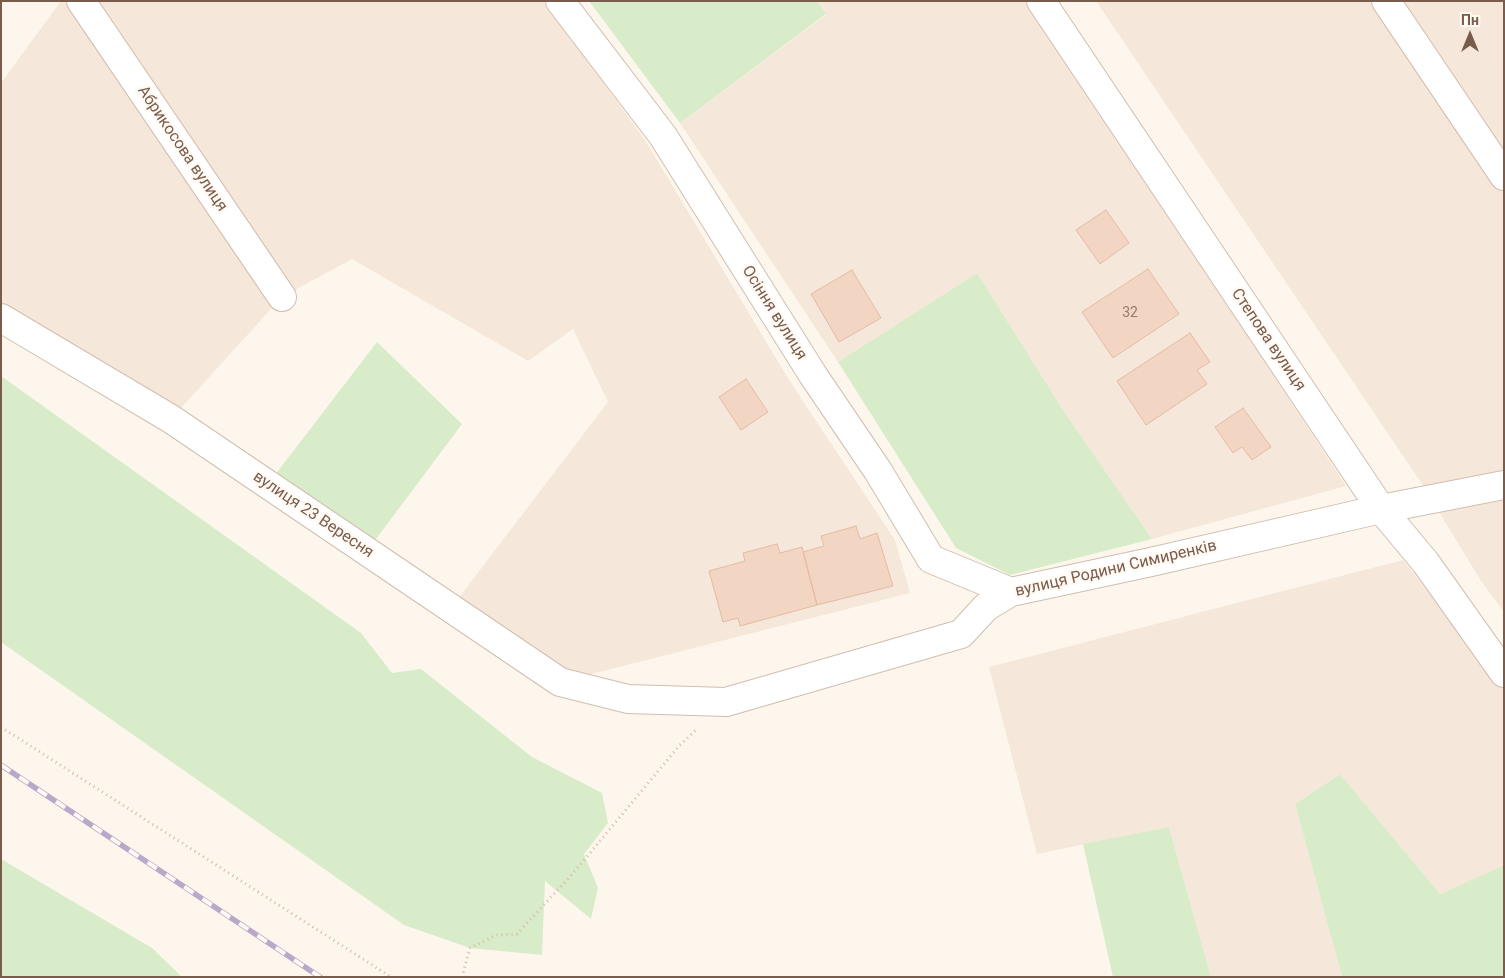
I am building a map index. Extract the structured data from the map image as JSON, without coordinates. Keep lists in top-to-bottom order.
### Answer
{
  "streets": {
    "street": [
      "Абрикосова вулиця",
      "Осіння вулиця",
      "Степова вулиця",
      "вулиця 23 Вересня",
      "вулиця Родини Симиренків"
    ]
  },
  "crossings": [
    ["Осіння вулиця", "вулиця Родини Симиренків"],
    ["Степова вулиця", "вулиця Родини Симиренків"],
    ["вулиця 23 Вересня", "вулиця Родини Симиренків"]
  ],
  "house_numbers": ["32"],
  "north": "top"
}
